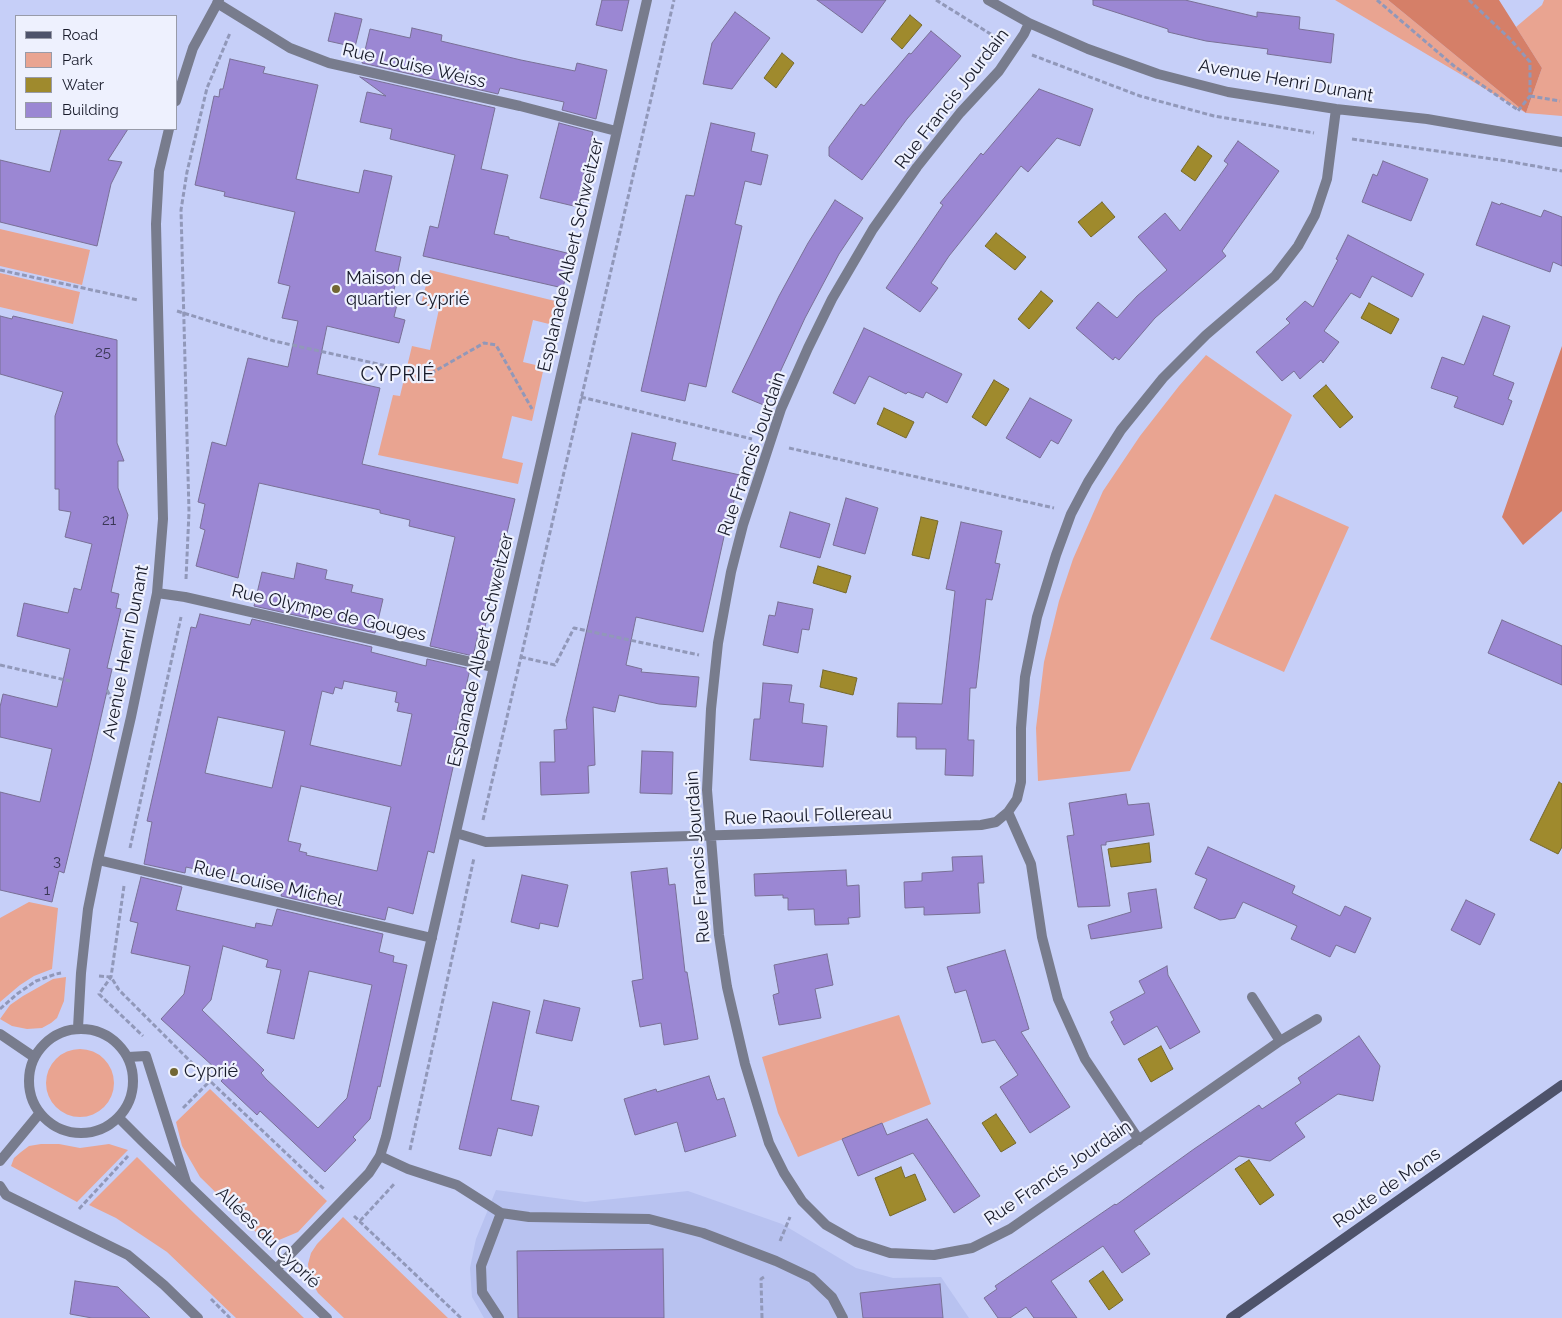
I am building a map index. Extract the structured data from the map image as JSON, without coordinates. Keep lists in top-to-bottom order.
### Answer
{
  "streets": {
    "main road": ["Route de Mons"],
    "street": [
      "Rue Louise Weiss",
      "Avenue Henri Dunant",
      "Rue Francis Jourdain",
      "Esplanade Albert Schweitzer",
      "Rue Olympe de Gouges",
      "Rue Raoul Follereau",
      "Rue Louise Michel",
      "Allées du Cyprié"
    ]
  },
  "crossings": [
    ["Rue Louise Weiss", "Esplanade Albert Schweitzer"],
    ["Avenue Henri Dunant", "Rue Francis Jourdain"],
    ["Avenue Henri Dunant", "Rue Olympe de Gouges"],
    ["Avenue Henri Dunant", "Rue Louise Michel"],
    ["Avenue Henri Dunant", "Allées du Cyprié"],
    ["Rue Francis Jourdain", "Rue Raoul Follereau"],
    ["Esplanade Albert Schweitzer", "Rue Olympe de Gouges"],
    ["Esplanade Albert Schweitzer", "Rue Raoul Follereau"],
    ["Esplanade Albert Schweitzer", "Rue Louise Michel"],
    ["Esplanade Albert Schweitzer", "Allées du Cyprié"]
  ],
  "districts": ["CYPRIÉ"],
  "places": ["Maison de quartier Cyprié", "Cyprié"],
  "house_numbers": [
    "25",
    "21",
    "3",
    "1"
  ],
  "legend": [
    "Road",
    "Park",
    "Water",
    "Building"
  ]
}
